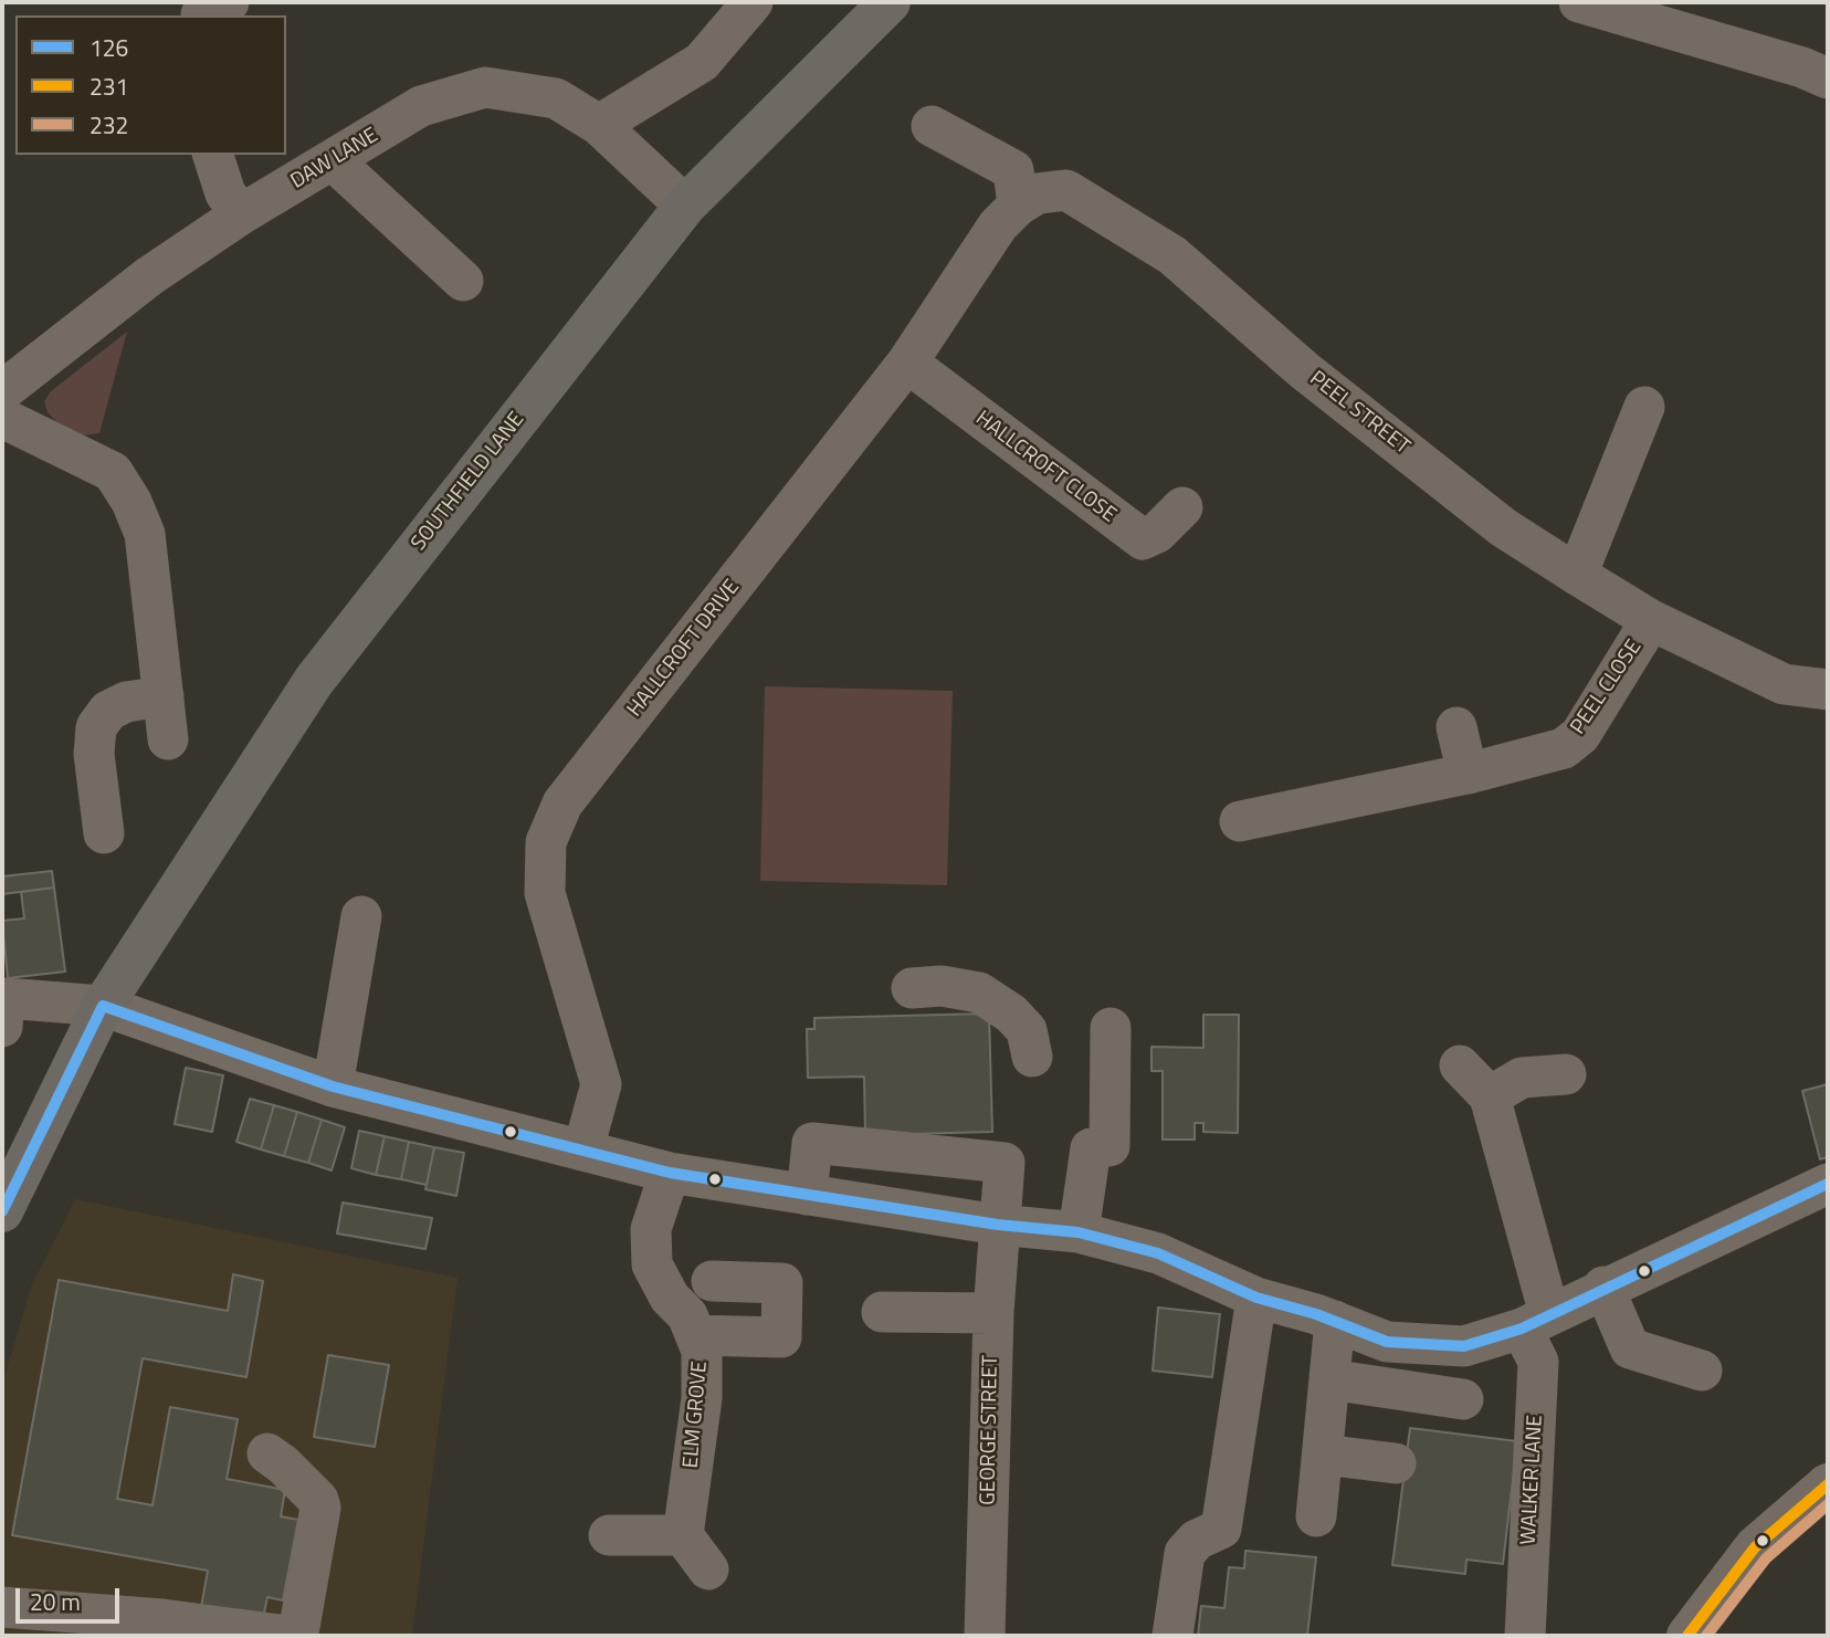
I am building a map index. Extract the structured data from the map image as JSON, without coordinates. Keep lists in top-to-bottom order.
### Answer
{
  "streets": {
    "highway": ["SOUTHFIELD LANE"],
    "street": [
      "DAW LANE",
      "PEEL STREET",
      "HALLCROFT CLOSE",
      "HALLCROFT DRIVE",
      "PEEL CLOSE",
      "ELM GROVE",
      "GEORGE STREET",
      "WALKER LANE"
    ]
  },
  "crossings": [
    ["DAW LANE", "SOUTHFIELD LANE"],
    ["PEEL STREET", "HALLCROFT DRIVE"],
    ["PEEL STREET", "PEEL CLOSE"],
    ["HALLCROFT CLOSE", "HALLCROFT DRIVE"]
  ],
  "lines": ["transit line 126", "transit line 231", "transit line 232"],
  "legend": ["126", "231", "232"],
  "scale_bar": "20 m"
}
